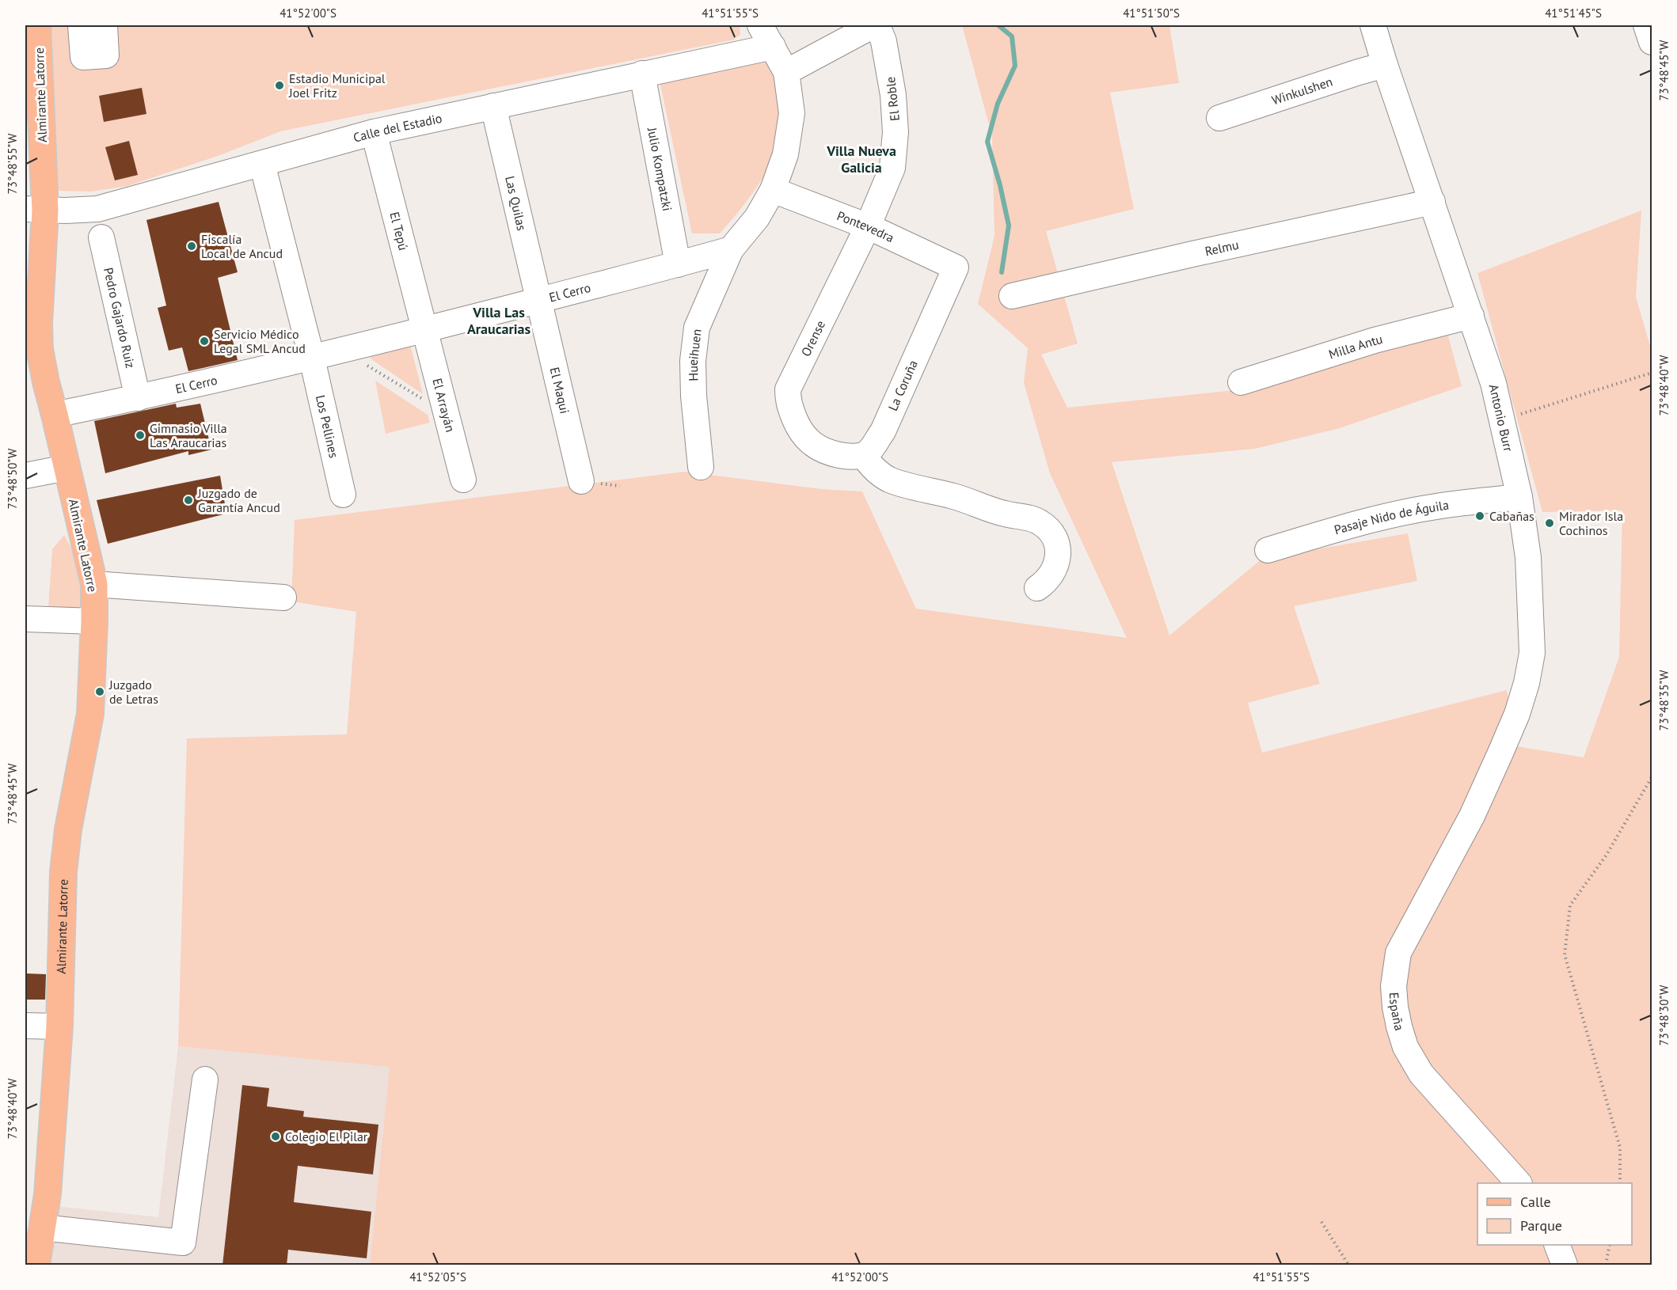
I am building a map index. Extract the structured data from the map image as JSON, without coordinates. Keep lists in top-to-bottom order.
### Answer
{
  "streets": {
    "main road": ["Almirante Latorre"],
    "street": [
      "Winkulshen",
      "El Roble",
      "Calle del Estadio",
      "Julio Kompatzki",
      "Las Quilas",
      "Pontevedra",
      "El Tepú",
      "Relmu",
      "El Cerro",
      "Pedro Gajardo Ruiz",
      "Orense",
      "Milla Antu",
      "Hueihuen",
      "La Coruña",
      "El Maqui",
      "El Arrayán",
      "Antonio Burr",
      "Los Pellines",
      "Pasaje Nido de Águila",
      "España"
    ]
  },
  "crossings": [
    ["Winkulshen", "Antonio Burr"],
    ["Almirante Latorre", "Calle del Estadio"],
    ["Almirante Latorre", "El Cerro"],
    ["El Roble", "Pontevedra"],
    ["El Roble", "Orense"],
    ["Calle del Estadio", "Julio Kompatzki"],
    ["Calle del Estadio", "Las Quilas"],
    ["Calle del Estadio", "El Tepú"],
    ["Calle del Estadio", "Los Pellines"],
    ["Julio Kompatzki", "El Cerro"],
    ["Las Quilas", "El Cerro"],
    ["Las Quilas", "El Maqui"],
    ["Pontevedra", "Orense"],
    ["Pontevedra", "La Coruña"],
    ["El Tepú", "El Cerro"],
    ["El Tepú", "El Arrayán"],
    ["Relmu", "Antonio Burr"],
    ["El Cerro", "Pedro Gajardo Ruiz"],
    ["El Cerro", "Hueihuen"],
    ["El Cerro", "El Maqui"],
    ["El Cerro", "El Arrayán"],
    ["El Cerro", "Los Pellines"],
    ["Orense", "La Coruña"],
    ["Milla Antu", "Antonio Burr"],
    ["Antonio Burr", "Pasaje Nido de Águila"],
    ["Antonio Burr", "España"]
  ],
  "districts": ["Villa Nueva Galicia", "Villa Las Araucarias"],
  "places": [
    "Estadio Municipal Joel Fritz",
    "Fiscalía Local de Ancud",
    "Servicio Médico Legal SML Ancud",
    "Gimnasio Villa Las Araucarias",
    "Juzgado de Garantía Ancud",
    "Cabañas",
    "Mirador Isla Cochinos",
    "Juzgado de Letras",
    "Colegio El Pilar"
  ],
  "legend": ["Calle", "Parque"],
  "coordinates": [
    "41°52'00\"S",
    "41°51'55\"S",
    "41°51'50\"S",
    "41°51'45\"S",
    "73°48'45\"W",
    "73°48'55\"W",
    "73°48'40\"W",
    "73°48'50\"W",
    "73°48'35\"W",
    "73°48'30\"W",
    "41°52'05\"S"
  ]
}
